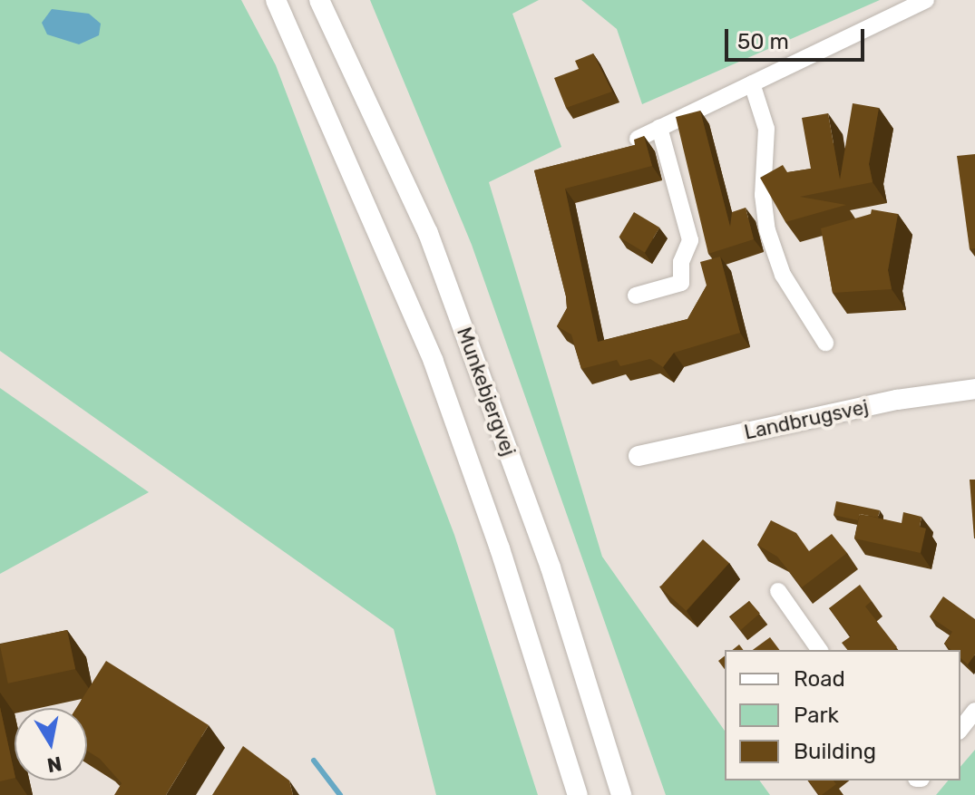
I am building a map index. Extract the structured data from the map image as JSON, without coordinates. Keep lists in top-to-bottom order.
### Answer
{
  "streets": {
    "street": ["Munkebjergvej", "Landbrugsvej"]
  },
  "legend": ["Road", "Park", "Building"],
  "scale_bar": "50 m",
  "north": "bottom"
}
